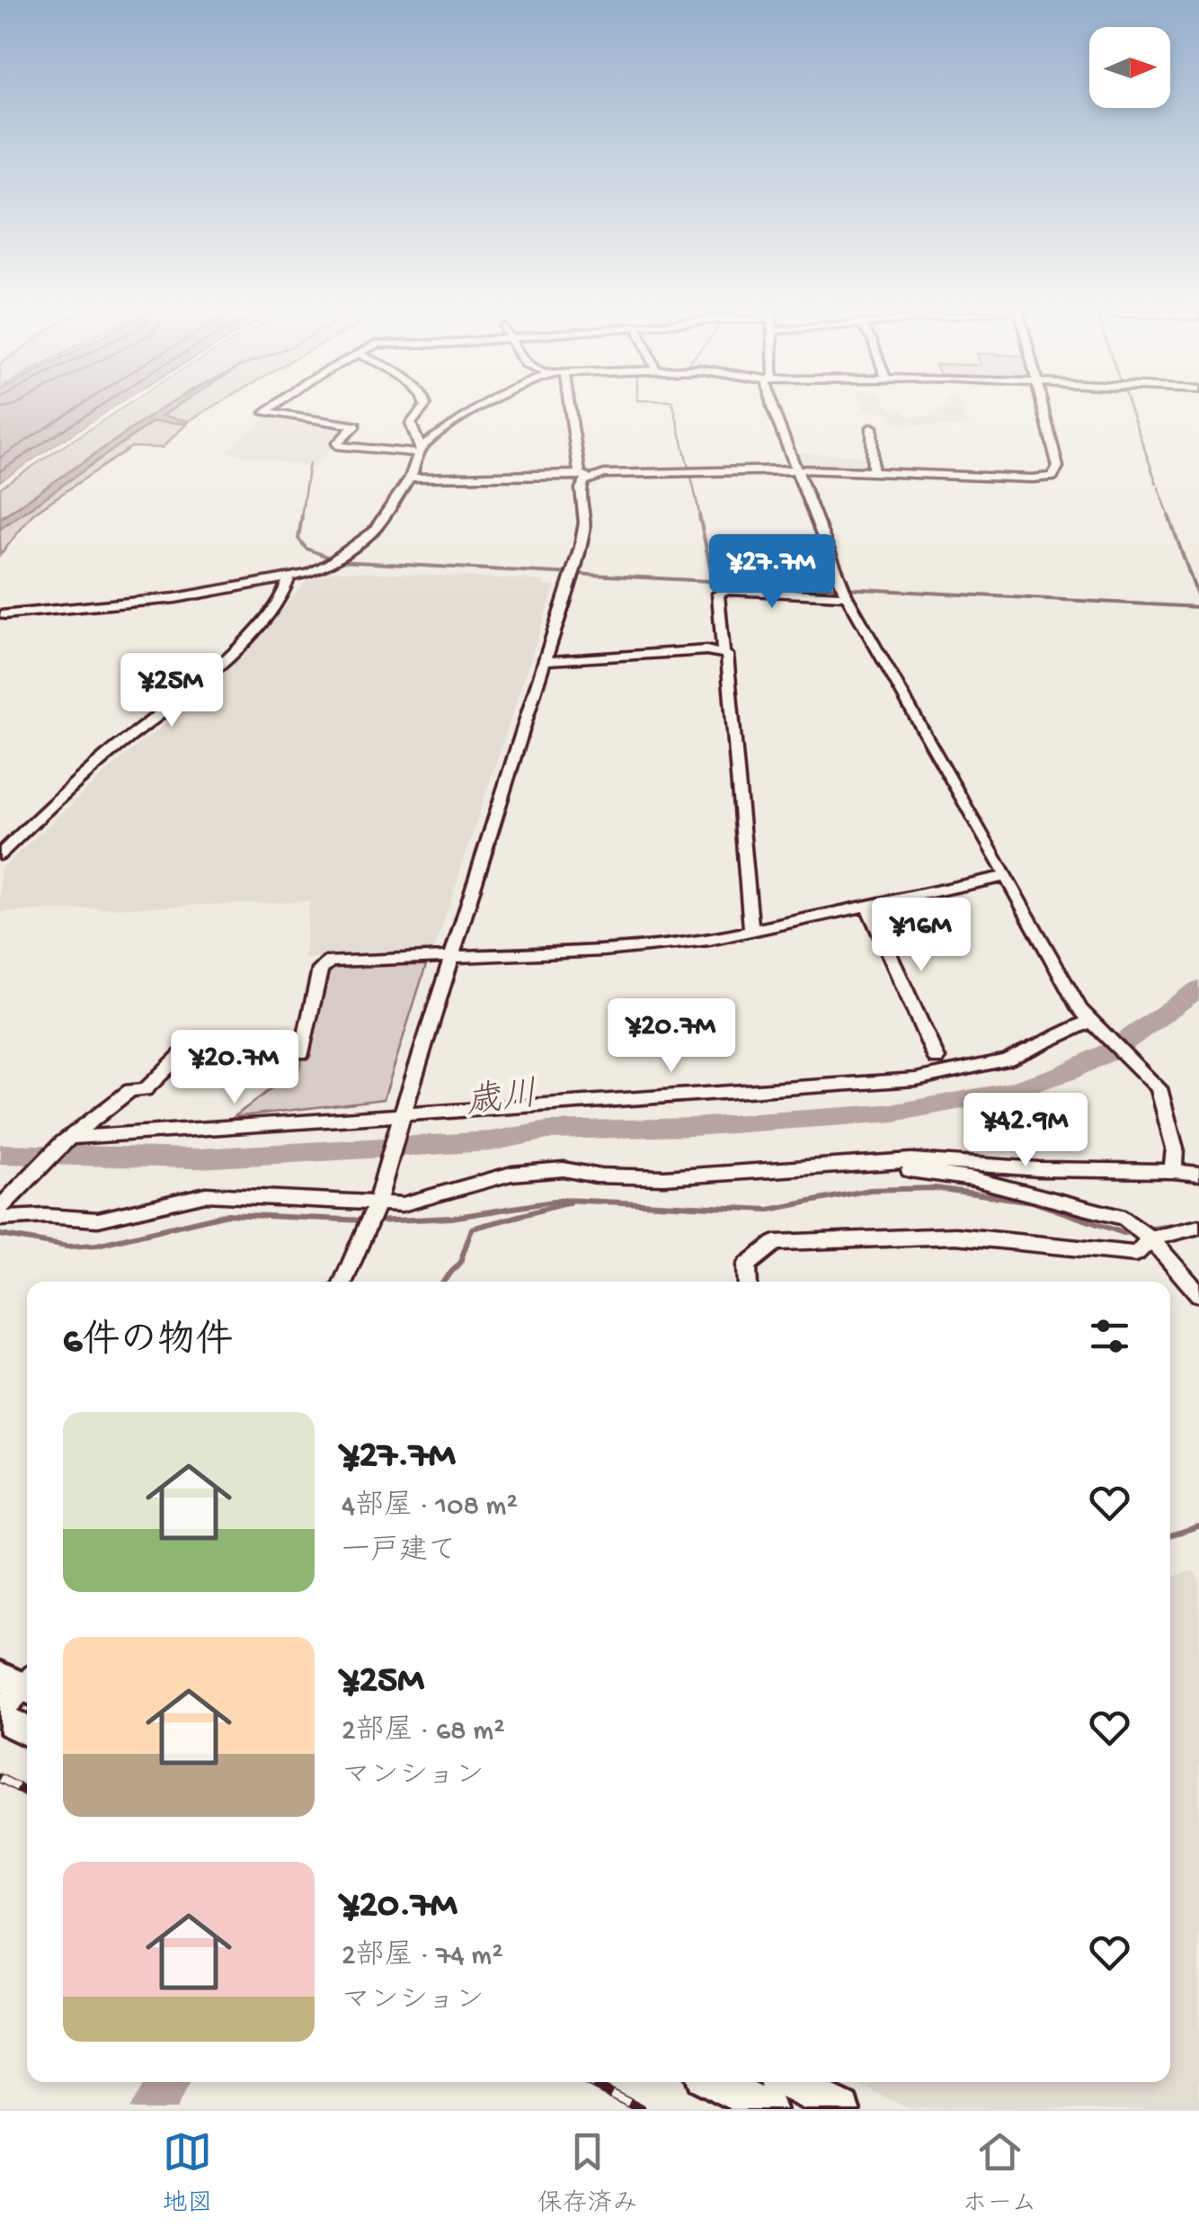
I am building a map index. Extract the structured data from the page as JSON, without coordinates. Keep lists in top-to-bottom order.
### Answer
{
  "water": ["歳川"],
  "north": "right",
  "page": {
    "price": [
      "¥27.7M",
      "¥25M",
      "¥16M",
      "¥20.7M",
      "¥20.7M",
      "¥42.9M"
    ],
    "heading": "6件の物件",
    "list": [
      {
        "name": "¥27.7M",
        "note": "4部屋 · 108 m² · 一戸建て"
      },
      {
        "name": "¥25M",
        "note": "2部屋 · 68 m² · マンション"
      },
      {
        "name": "¥20.7M",
        "note": "2部屋 · 74 m² · マンション"
      }
    ],
    "tabs": ["地図", "保存済み", "ホーム"]
  }
}
